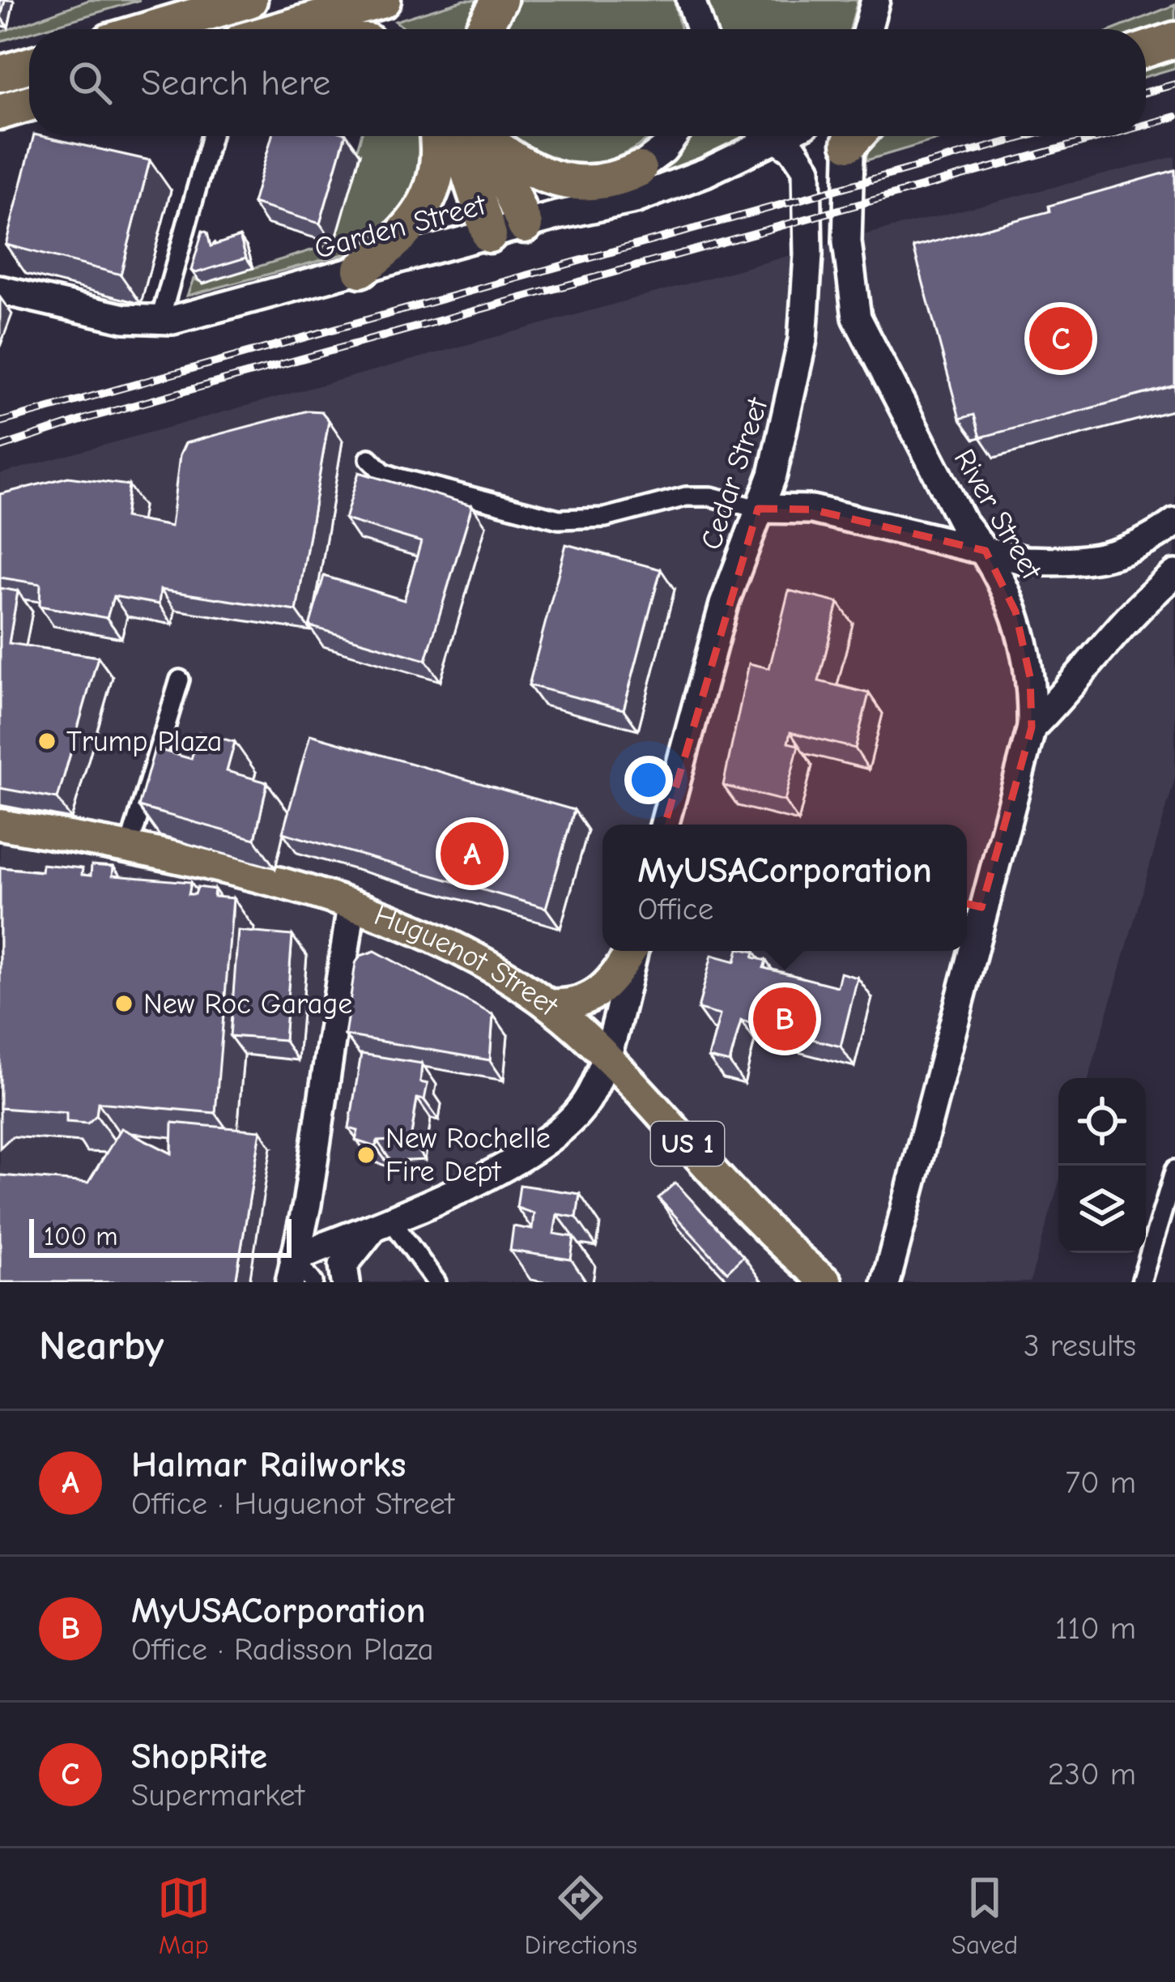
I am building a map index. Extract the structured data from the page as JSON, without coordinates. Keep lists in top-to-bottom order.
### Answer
{
  "streets": {
    "main road": [
      "Garden Street",
      "Cedar Street",
      "River Street",
      "Huguenot Street",
      "US 1"
    ]
  },
  "places": ["Trump Plaza", "New Roc Garage", "New Rochelle Fire Dept"],
  "scale_bar": "100 m",
  "page": {
    "search": "Search here",
    "pins": ["C", "A", "B"],
    "popup": ["MyUSACorporation", "Office"],
    "scale": "100 m",
    "heading": ["Nearby", "3 results"],
    "list": [
      {
        "mark": "A",
        "name": "Halmar Railworks",
        "note": "Office · Huguenot Street",
        "value": "70 m"
      },
      {
        "mark": "B",
        "name": "MyUSACorporation",
        "note": "Office · Radisson Plaza",
        "value": "110 m"
      },
      {
        "mark": "C",
        "name": "ShopRite",
        "note": "Supermarket",
        "value": "230 m"
      }
    ],
    "nav": ["Map", "Directions", "Saved"]
  }
}
